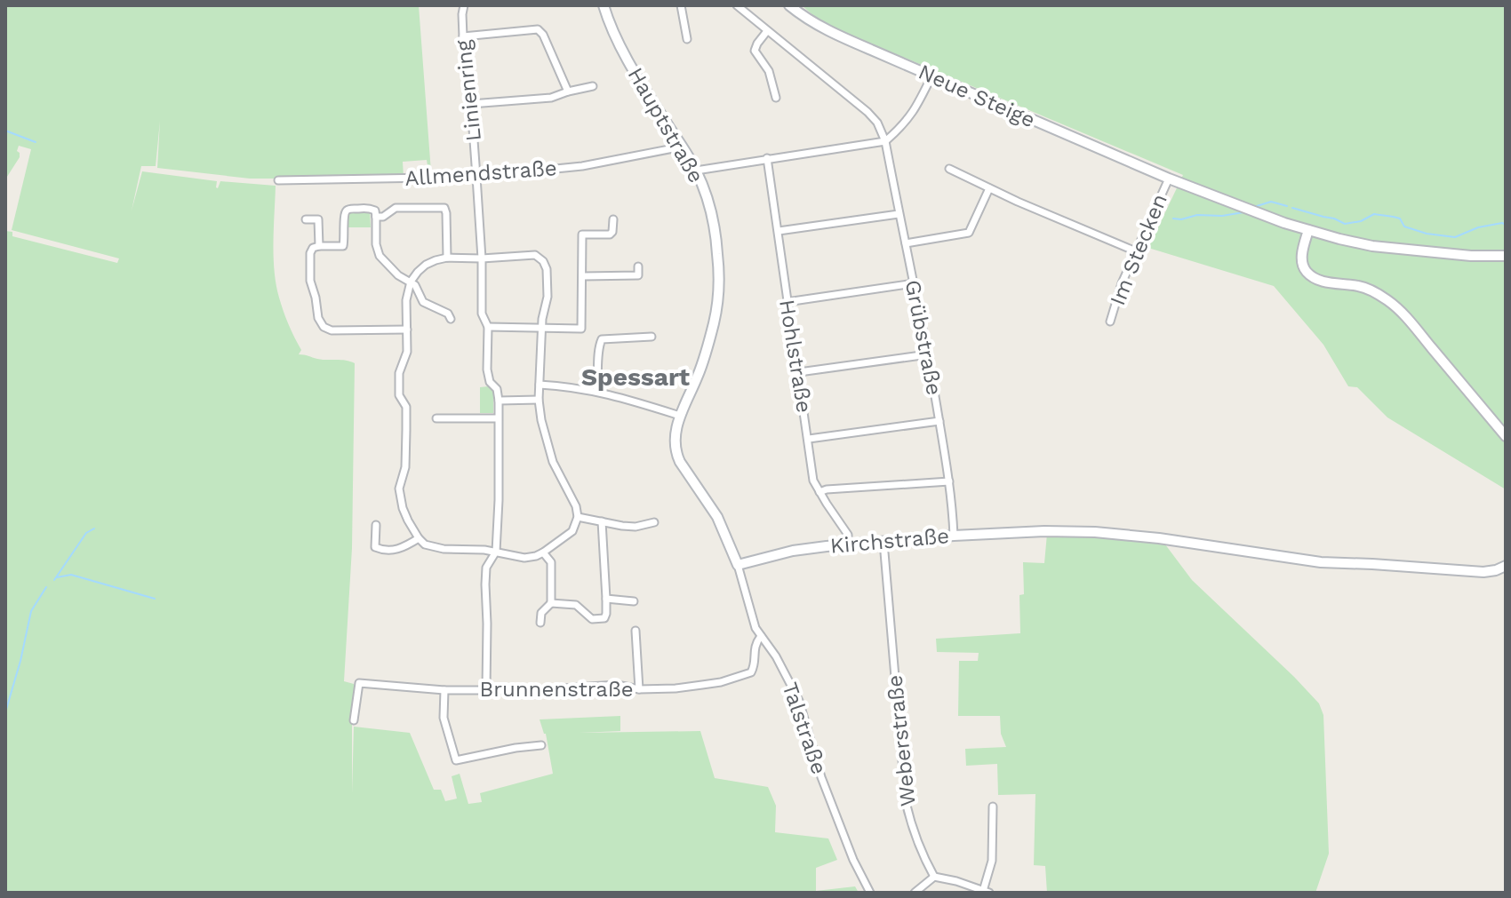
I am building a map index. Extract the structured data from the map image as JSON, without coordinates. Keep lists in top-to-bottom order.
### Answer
{
  "streets": {
    "street": [
      "Linienring",
      "Neue Steige",
      "Hauptstraße",
      "Allmendstraße",
      "Im Stecken",
      "Grübstraße",
      "Hohlstraße",
      "Kirchstraße",
      "Brunnenstraße",
      "Talstraße",
      "Weberstraße"
    ]
  },
  "crossings": [
    ["Linienring", "Allmendstraße"],
    ["Neue Steige", "Im Stecken"],
    ["Hauptstraße", "Allmendstraße"],
    ["Hauptstraße", "Kirchstraße"],
    ["Hauptstraße", "Talstraße"],
    ["Grübstraße", "Kirchstraße"],
    ["Hohlstraße", "Kirchstraße"],
    ["Kirchstraße", "Talstraße"],
    ["Kirchstraße", "Weberstraße"],
    ["Brunnenstraße", "Talstraße"]
  ],
  "districts": ["Spessart"]
}
